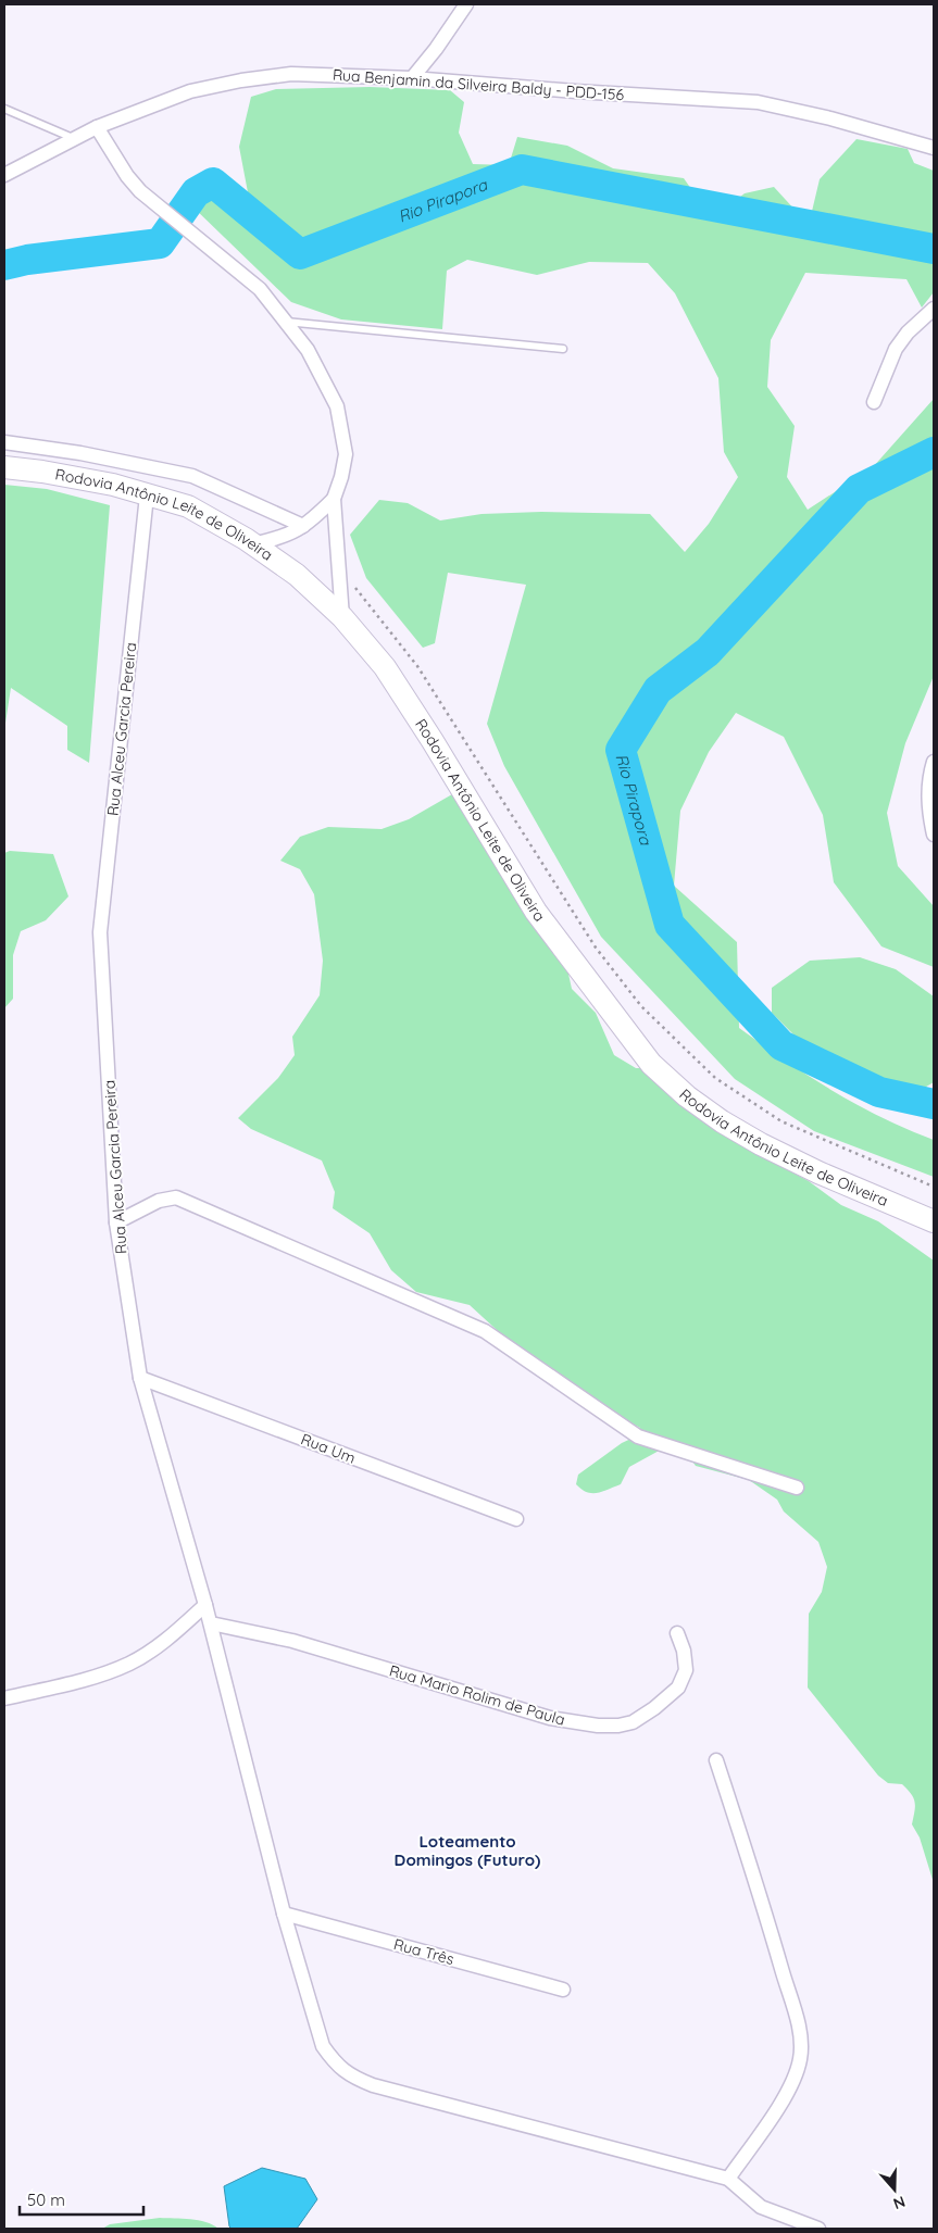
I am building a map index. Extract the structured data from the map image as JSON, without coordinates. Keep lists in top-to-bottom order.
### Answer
{
  "streets": {
    "main road": ["Rodovia Antônio Leite de Oliveira"],
    "street": [
      "Rua Benjamin da Silveira Baldy - PDD-156",
      "Rua Alceu Garcia Pereira",
      "Rua Um",
      "Rua Mario Rolim de Paula",
      "Rua Três"
    ]
  },
  "crossings": [
    ["Rodovia Antônio Leite de Oliveira", "Rua Alceu Garcia Pereira"],
    ["Rua Alceu Garcia Pereira", "Rua Um"],
    ["Rua Alceu Garcia Pereira", "Rua Mario Rolim de Paula"],
    ["Rua Alceu Garcia Pereira", "Rua Três"]
  ],
  "districts": ["Loteamento Domingos (Futuro)"],
  "water": ["Rio Pirapora"],
  "scale_bar": "50 m",
  "north": "bottom"
}
